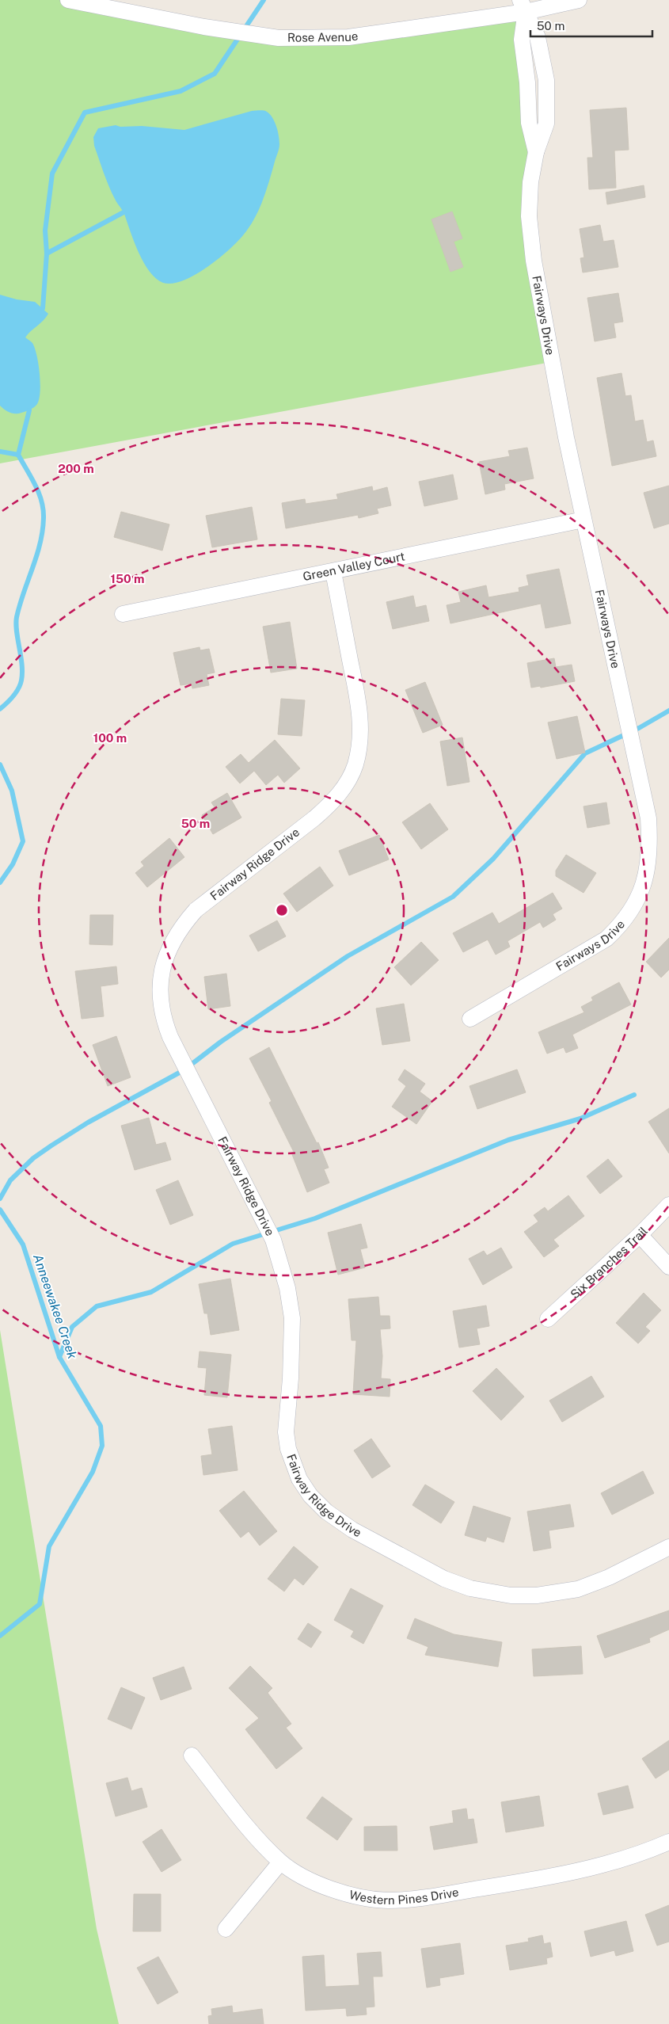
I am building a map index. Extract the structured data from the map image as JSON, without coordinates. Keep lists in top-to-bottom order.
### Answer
{
  "streets": {
    "street": [
      "Rose Avenue",
      "Fairways Drive",
      "Green Valley Court",
      "Fairway Ridge Drive",
      "Six Branches Trail",
      "Western Pines Drive"
    ]
  },
  "crossings": [
    ["Rose Avenue", "Fairways Drive"],
    ["Fairways Drive", "Green Valley Court"],
    ["Green Valley Court", "Fairway Ridge Drive"]
  ],
  "water": ["Anneewakee Creek"],
  "scale_bar": "50 m",
  "rings": [
    "200 m",
    "150 m",
    "100 m",
    "50 m"
  ]
}
